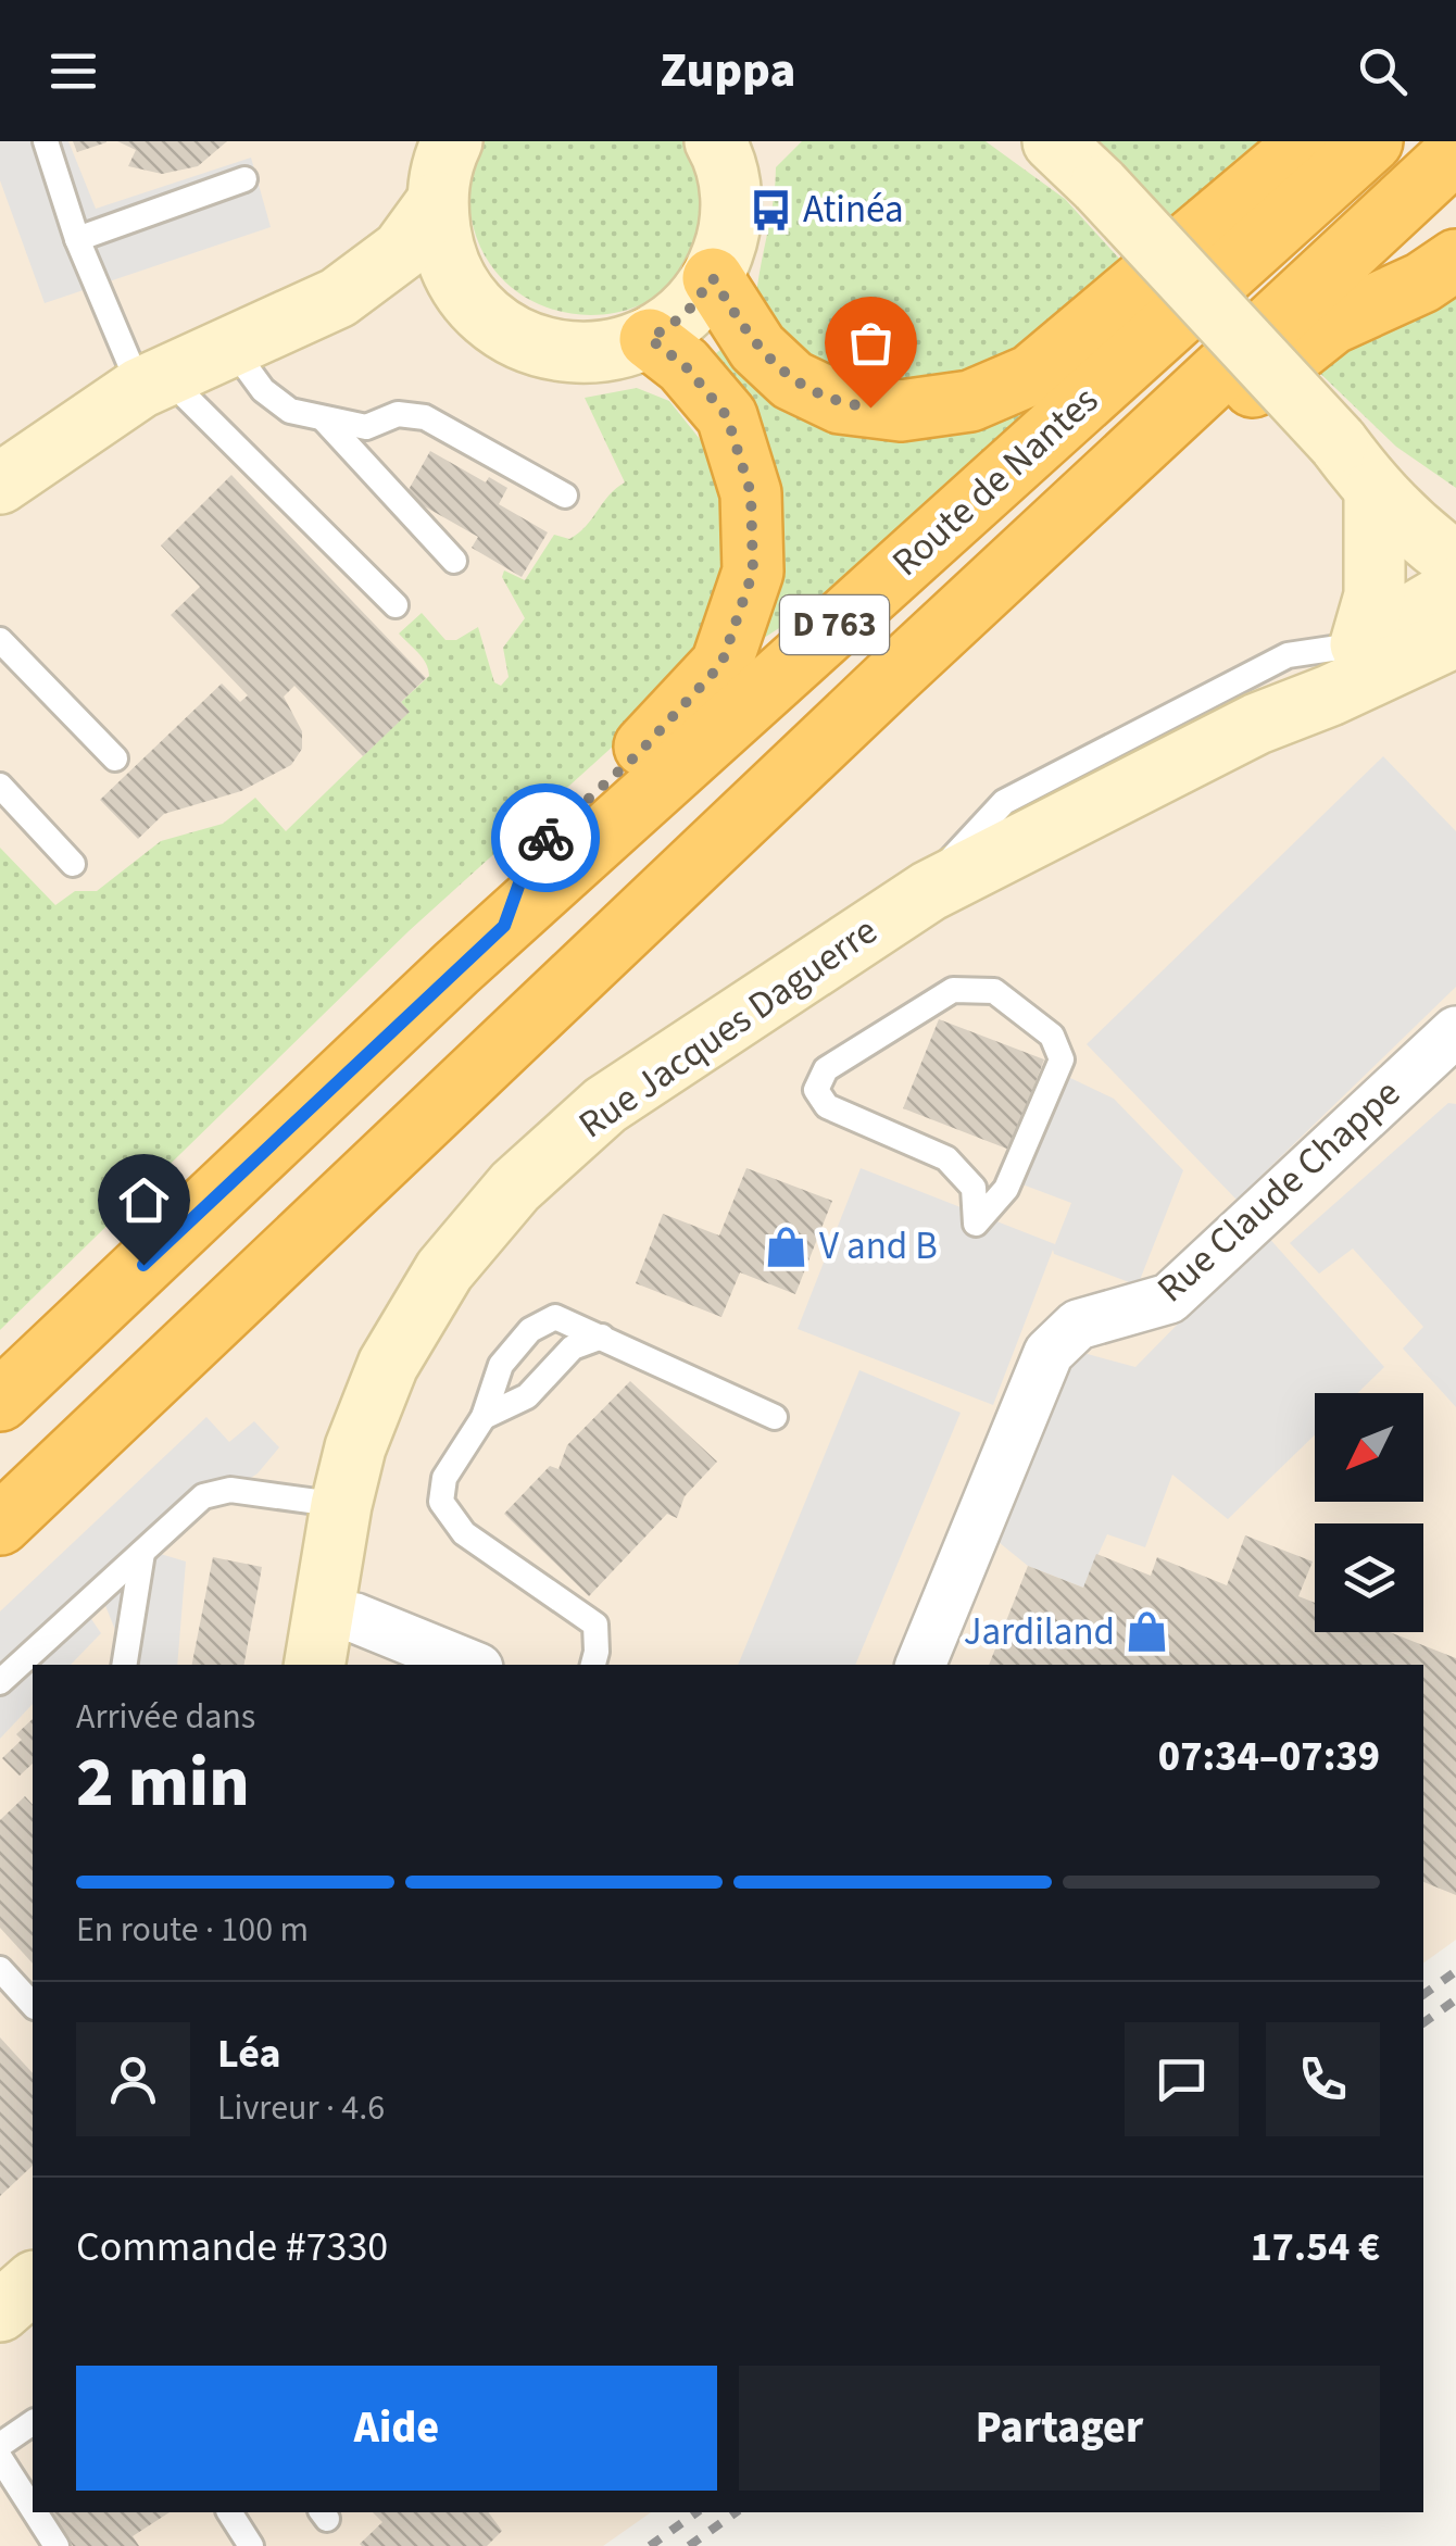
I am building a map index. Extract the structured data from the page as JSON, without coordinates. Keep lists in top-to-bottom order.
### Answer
{
  "streets": {
    "highway": ["Route de Nantes", "D 763"],
    "street": ["Rue Jacques Daguerre", "Rue Claude Chappe"]
  },
  "places": {
    "bus stop": ["Atinéa"],
    "shop": ["V and B", "Jardiland"]
  },
  "north": "bottom left",
  "page": {
    "header": "Zuppa",
    "heading": ["2 min", "Arrivée dans", "07:34–07:39"],
    "panel": [
      "Léa",
      "Livreur · 4.6",
      "Commande #7330",
      "17.54 €"
    ],
    "bar": "En route · 100 m",
    "buttons": ["Aide", "Partager"]
  }
}
